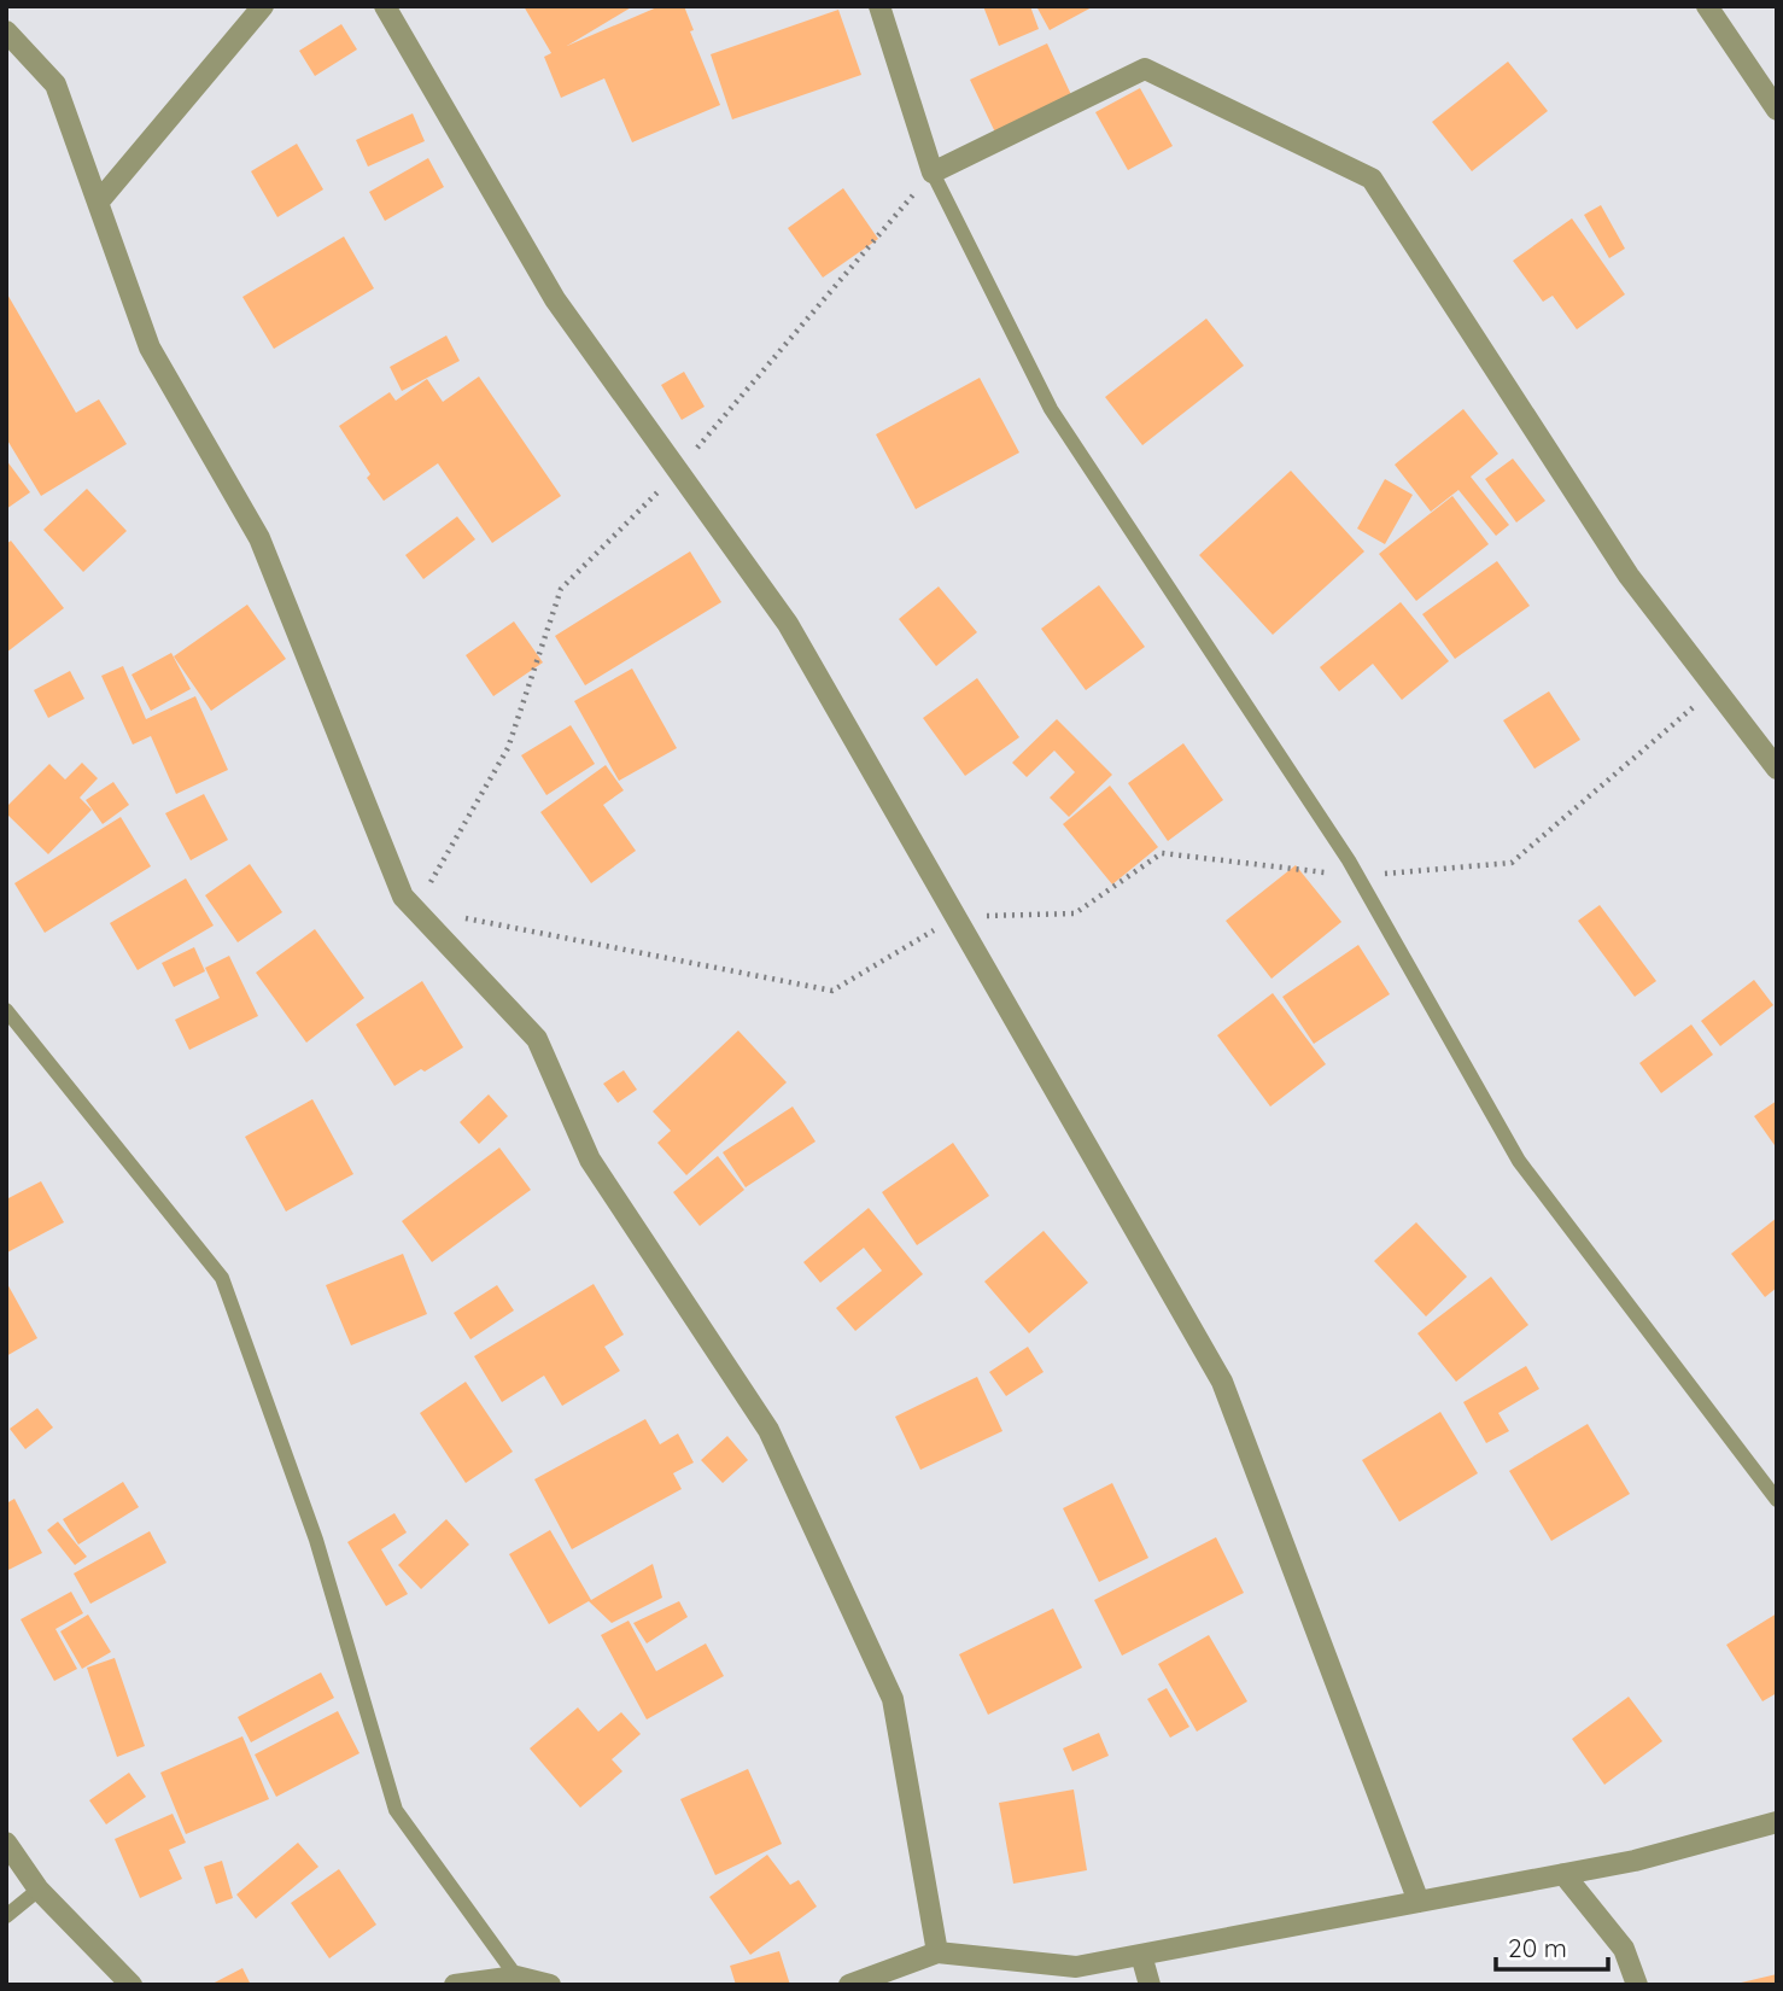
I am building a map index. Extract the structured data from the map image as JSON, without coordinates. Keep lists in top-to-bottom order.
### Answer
{
  "scale_bar": "20 m"
}
